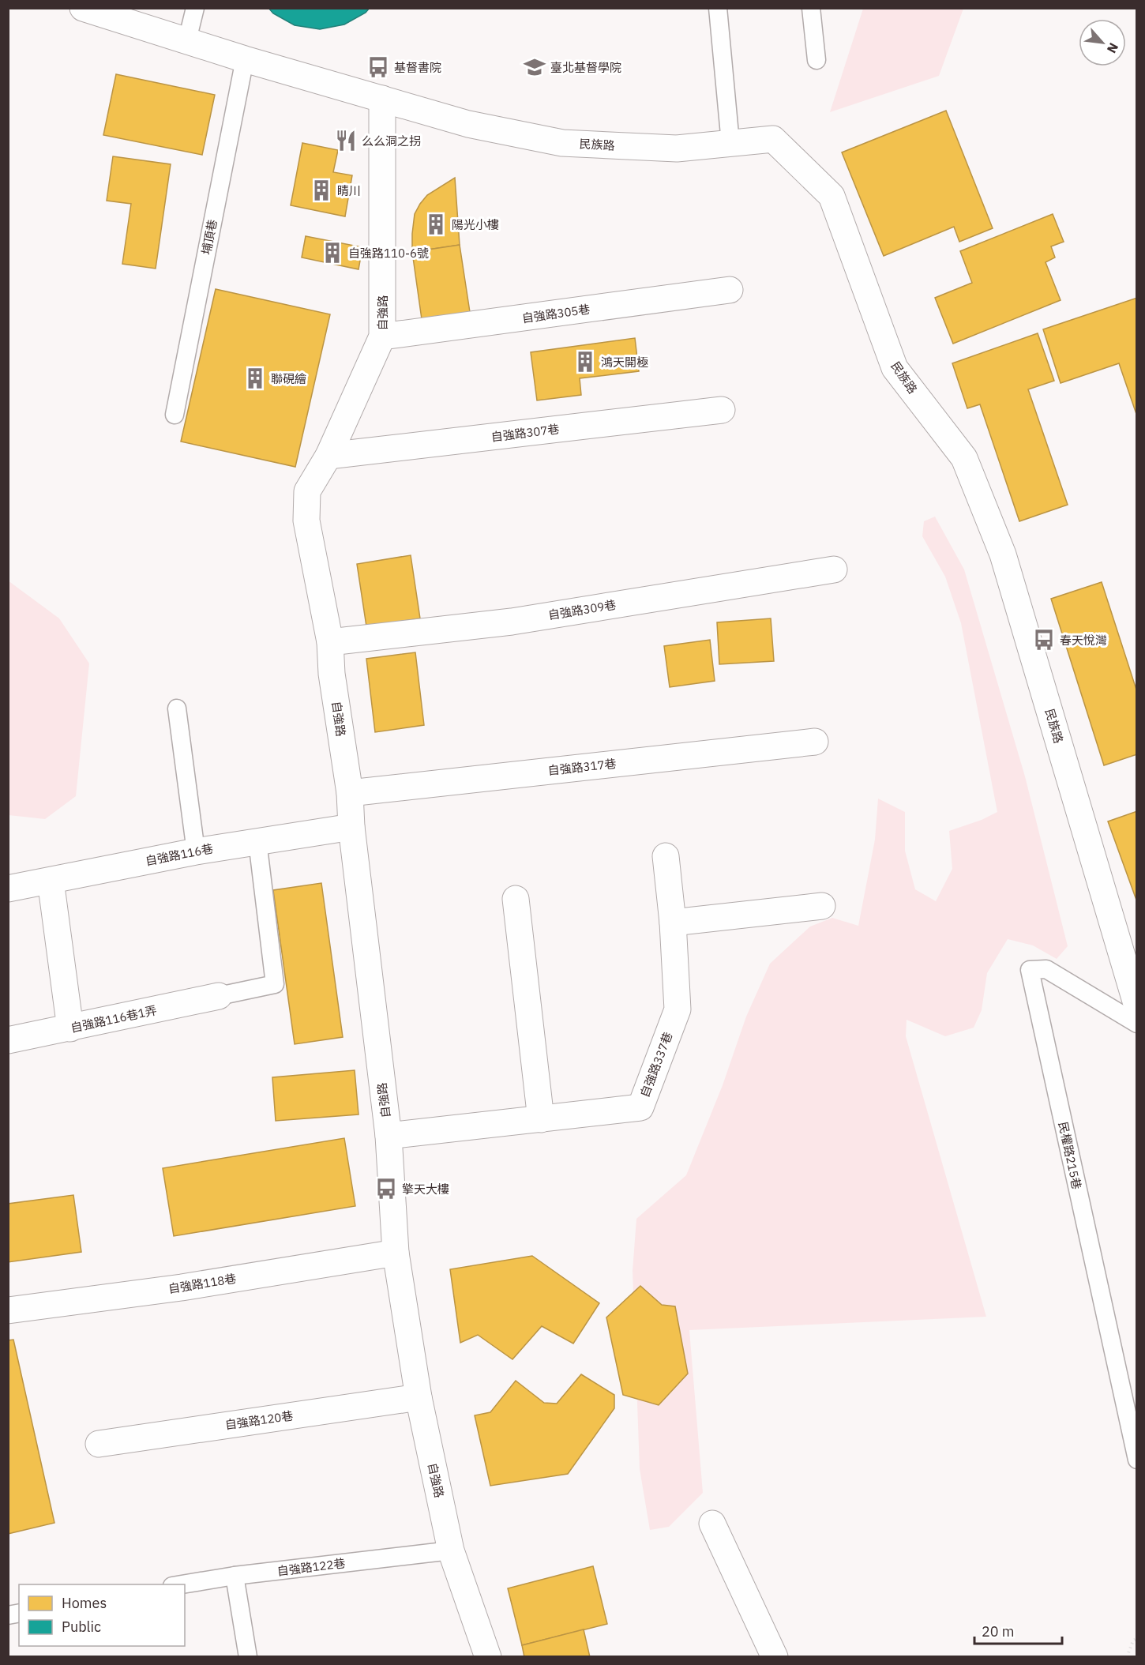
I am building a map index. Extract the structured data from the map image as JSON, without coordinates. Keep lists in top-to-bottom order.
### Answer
{
  "streets": {
    "street": [
      "民族路",
      "自強路",
      "自強路305巷",
      "自強路307巷",
      "自強路309巷",
      "自強路317巷",
      "自強路116巷",
      "自強路116巷1弄",
      "自強路337巷",
      "自強路118巷",
      "自強路120巷"
    ],
    "lane": ["埔頂巷", "民權路215巷", "自強路122巷"]
  },
  "crossings": [
    ["民族路", "自強路"],
    ["自強路", "自強路305巷"],
    ["自強路", "自強路307巷"],
    ["自強路", "自強路309巷"],
    ["自強路", "自強路317巷"],
    ["自強路", "自強路116巷"],
    ["自強路", "自強路337巷"],
    ["自強路", "自強路118巷"],
    ["自強路", "自強路120巷"],
    ["自強路", "自強路122巷"]
  ],
  "places": {
    "bus stop": ["基督書院", "春天悅灣", "擎天大樓"],
    "school or university": ["臺北基督學院"],
    "restaurant": ["么么洞之拐"],
    "building": [
      "睛川",
      "陽光小樓",
      "自強路110-6號",
      "鴻天開極",
      "聯硯繪"
    ]
  },
  "legend": ["Homes", "Public"],
  "scale_bar": "20 m",
  "north": "bottom right"
}
